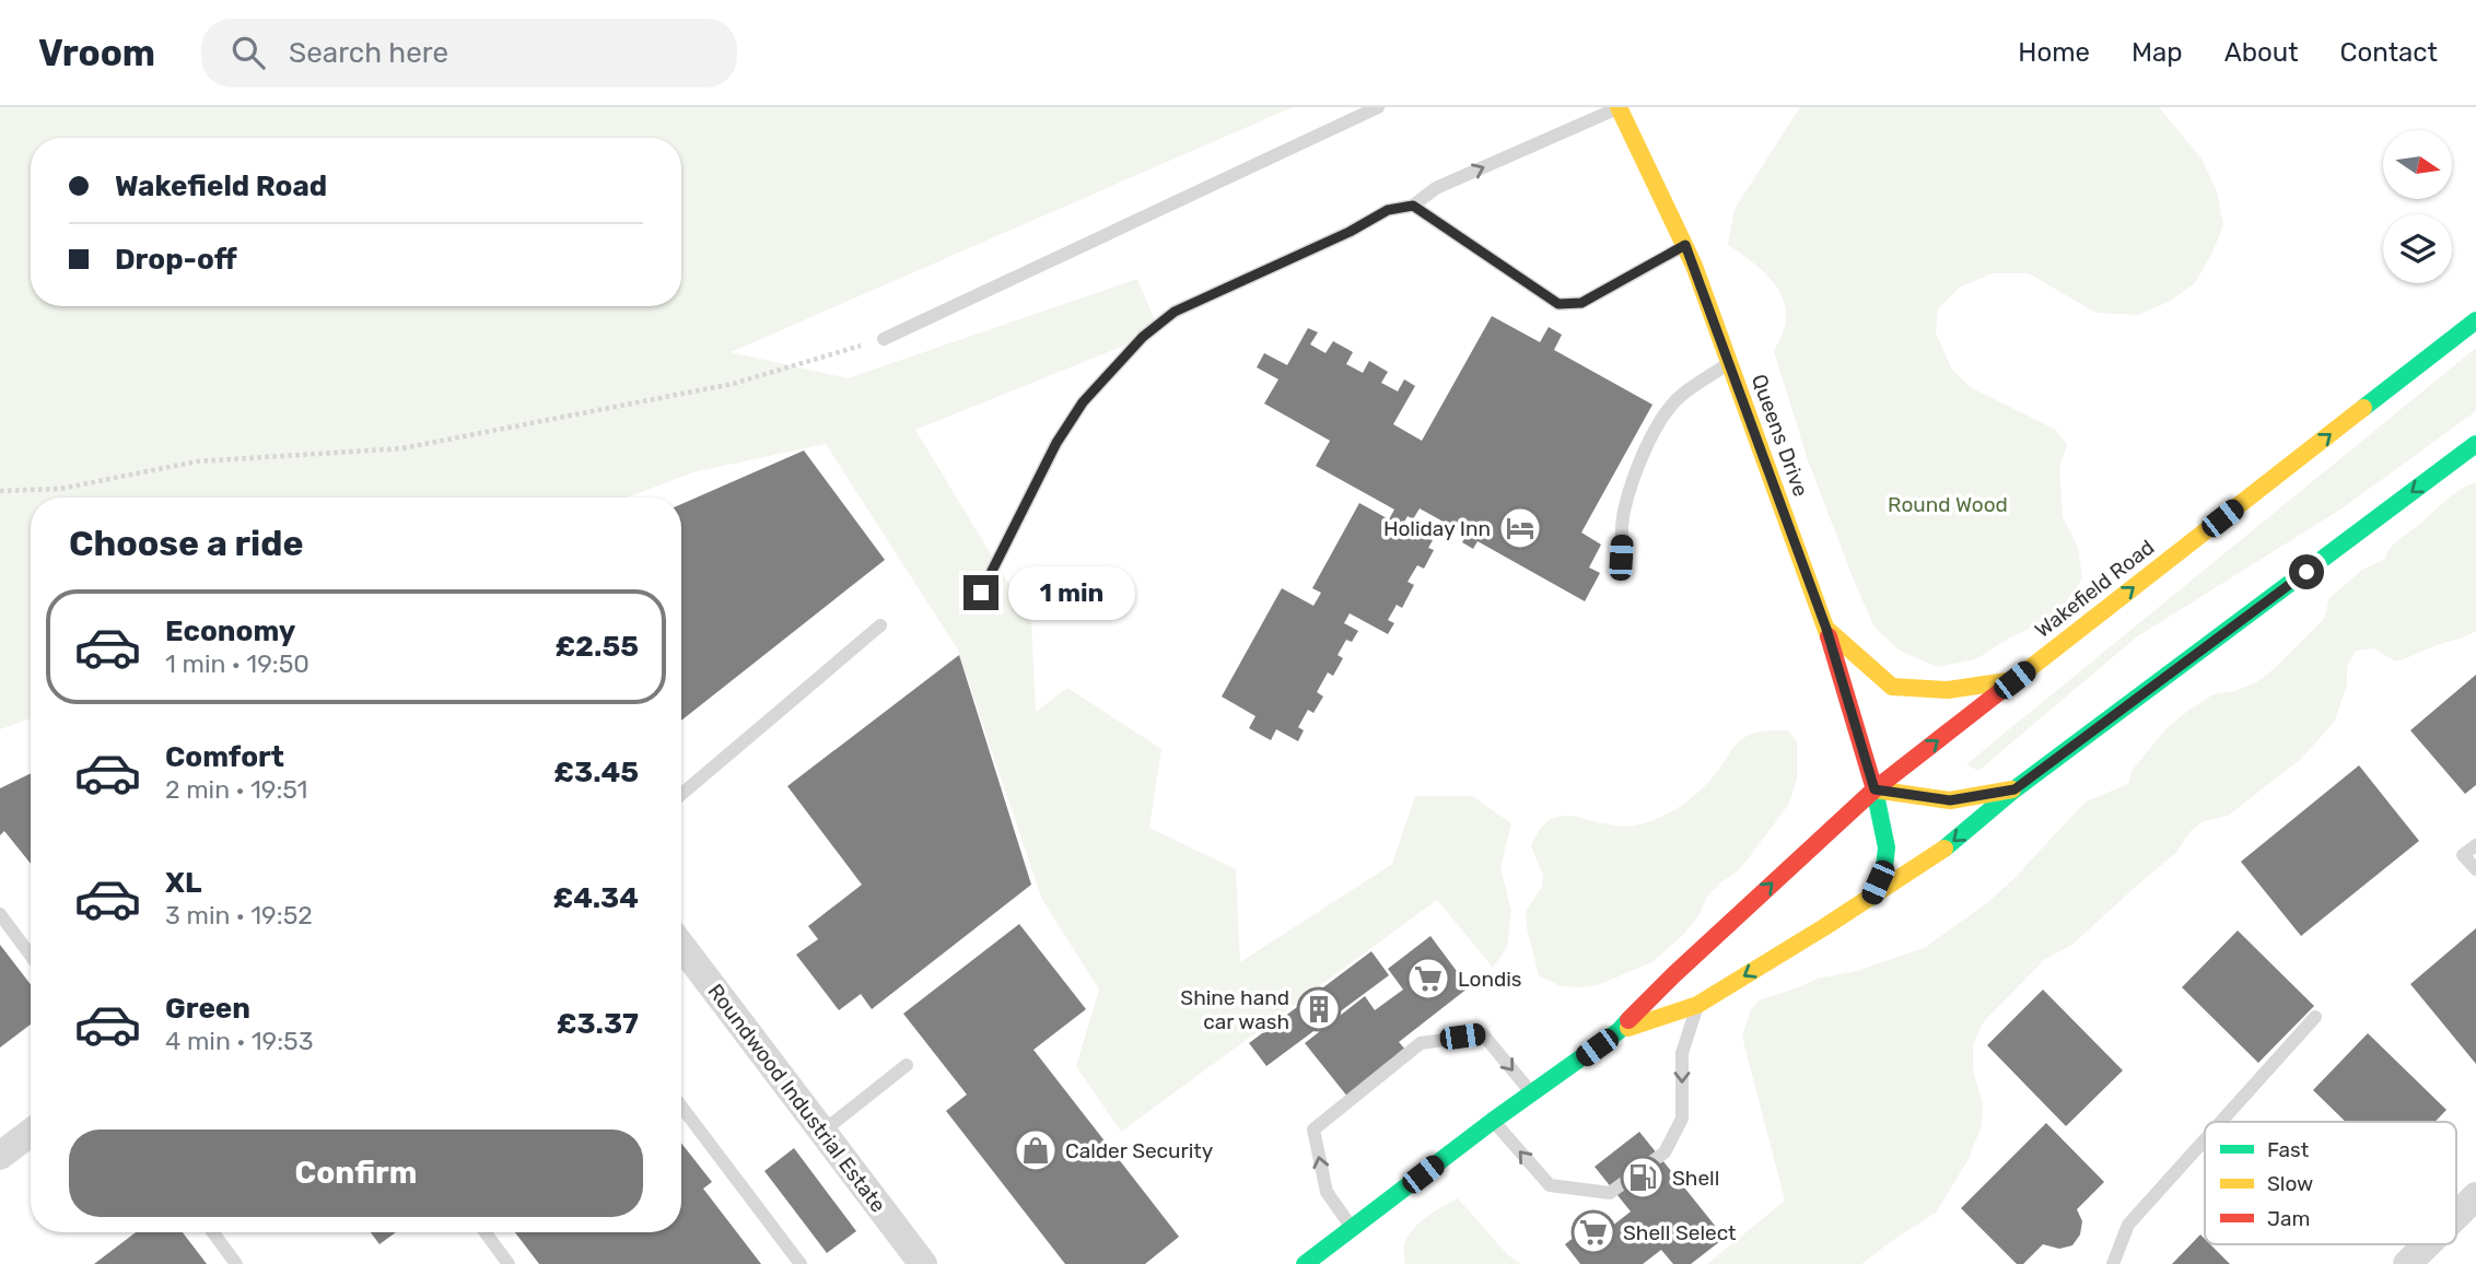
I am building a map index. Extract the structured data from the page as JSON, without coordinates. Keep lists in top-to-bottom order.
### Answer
{
  "streets": {
    "main road": ["Queens Drive", "Wakefield Road"],
    "street": ["Roundwood Industrial Estate"]
  },
  "crossings": [
    ["Queens Drive", "Wakefield Road"]
  ],
  "parks": ["Round Wood"],
  "places": {
    "hotel": ["Holiday Inn"],
    "supermarket": ["Londis", "Shell Select"],
    "building": ["Shine hand car wash"],
    "shop": ["Calder Security"],
    "fuel station": ["Shell"]
  },
  "legend": ["Fast", "Slow", "Jam"],
  "north": "right",
  "page": {
    "header": "Vroom",
    "search": "Search here",
    "nav": [
      "Home",
      "Map",
      "About",
      "Contact"
    ],
    "banner": ["Wakefield Road", "Drop-off"],
    "heading": "Choose a ride",
    "bubble": "1 min",
    "list": [
      {
        "name": "Economy",
        "note": "1 min · 19:50",
        "value": "£2.55"
      },
      {
        "name": "Comfort",
        "note": "2 min · 19:51",
        "value": "£3.45"
      },
      {
        "name": "XL",
        "note": "3 min · 19:52",
        "value": "£4.34"
      },
      {
        "name": "Green",
        "note": "4 min · 19:53",
        "value": "£3.37"
      }
    ],
    "buttons": "Confirm"
  }
}
